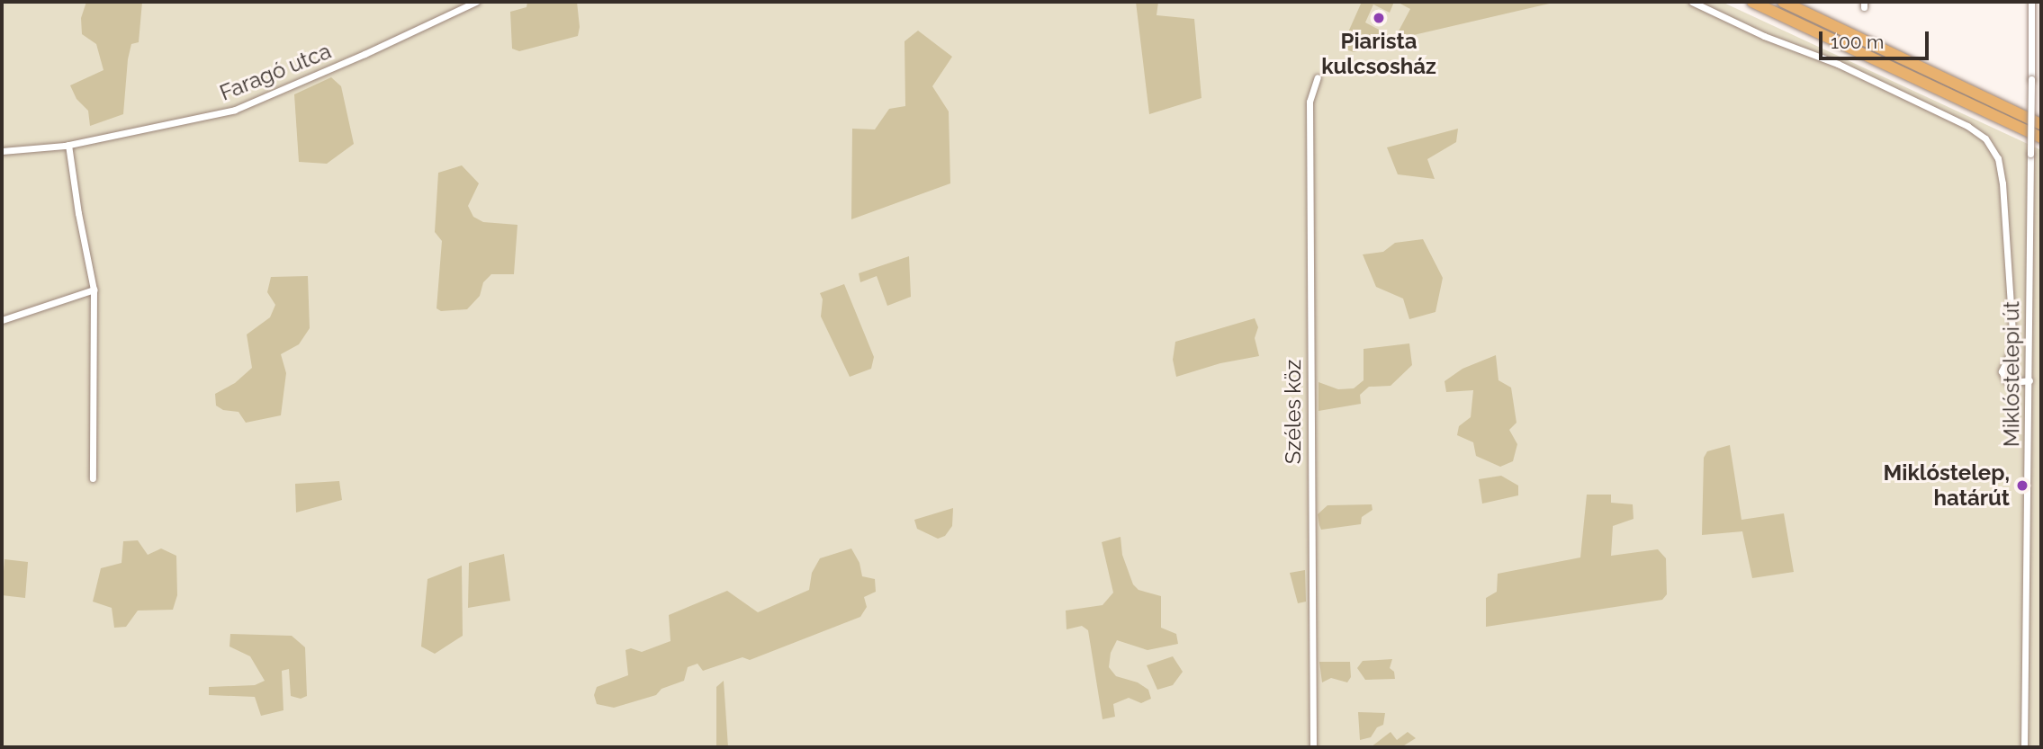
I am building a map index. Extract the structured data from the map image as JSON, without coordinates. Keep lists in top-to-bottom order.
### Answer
{
  "streets": {
    "street": ["Faragó utca", "Miklóstelepi út", "Széles köz"]
  },
  "places": ["Piarista kulcsosház", "Miklóstelep, határút"],
  "scale_bar": "100 m"
}
